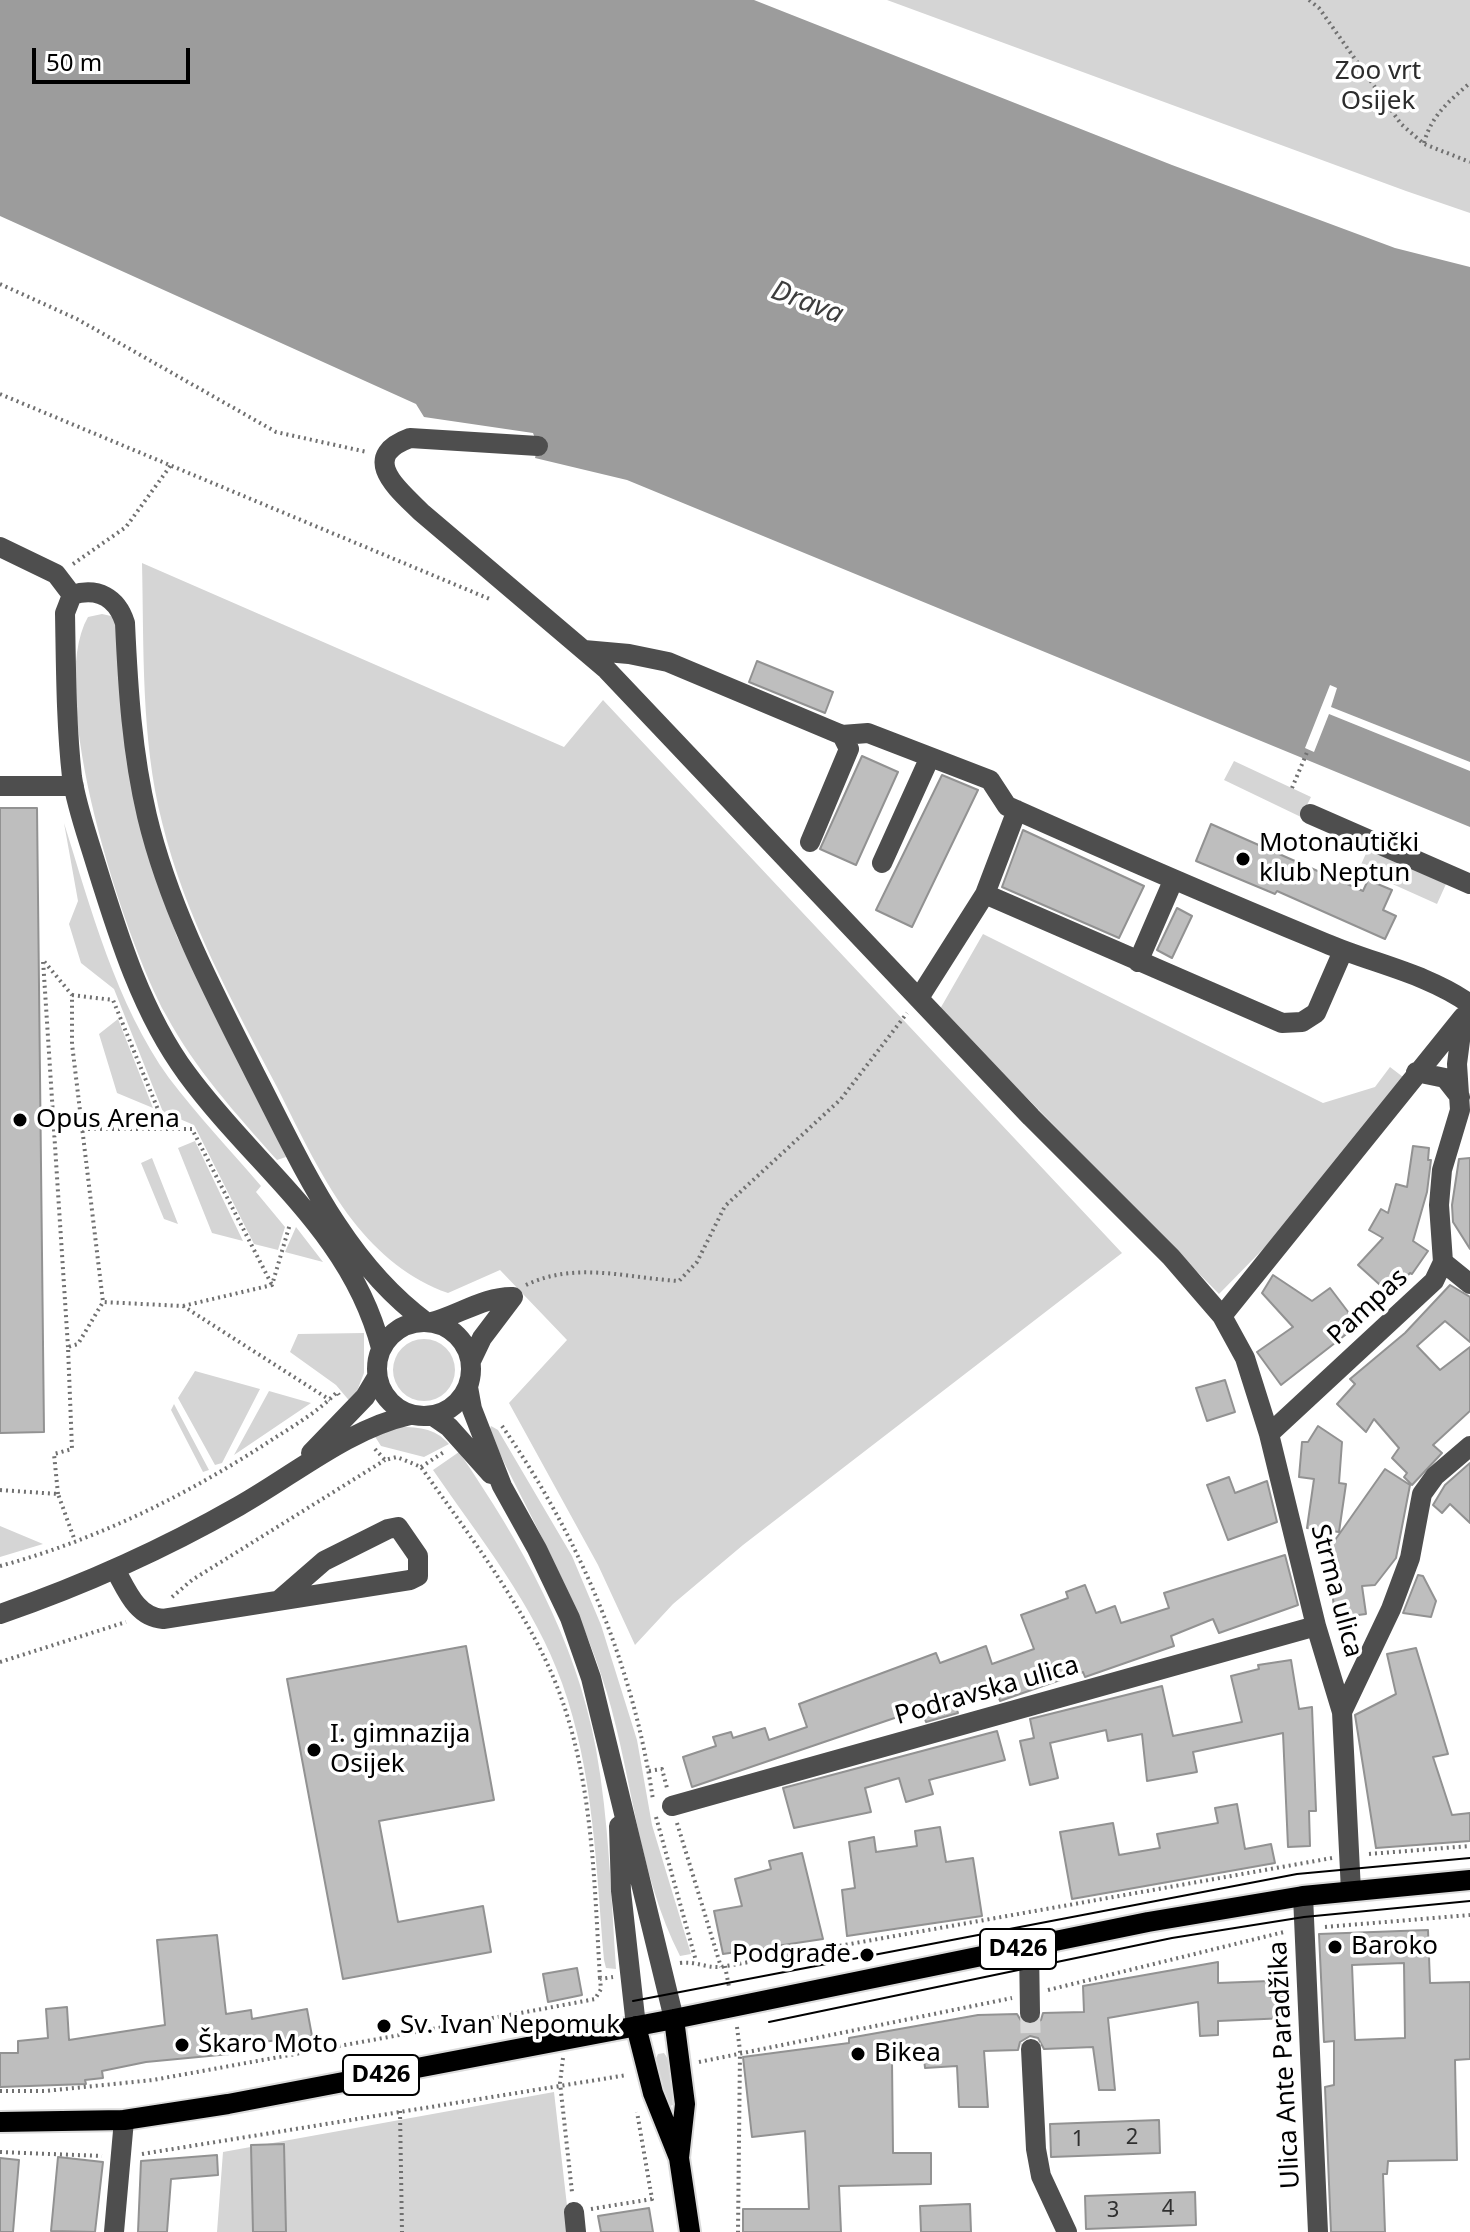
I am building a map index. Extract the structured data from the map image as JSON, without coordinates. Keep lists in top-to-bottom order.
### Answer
{
  "streets": {
    "main road": ["D426"],
    "street": [
      "Pampas",
      "Strma ulica",
      "Podravska ulica",
      "Ulica Ante Paradžika"
    ]
  },
  "crossings": [
    ["Pampas", "Strma ulica"],
    ["Strma ulica", "Podravska ulica"],
    ["Strma ulica", "D426"],
    ["D426", "Ulica Ante Paradžika"]
  ],
  "water": ["Drava"],
  "parks": ["Zoo vrt Osijek"],
  "places": [
    "Motonautički klub Neptun",
    "Opus Arena",
    "I. gimnazija Osijek",
    "Baroko",
    "Podgrađe",
    "Sv. Ivan Nepomuk",
    "Škaro Moto",
    "Bikea"
  ],
  "house_numbers": [
    "2",
    "1",
    "4",
    "3"
  ],
  "scale_bar": "50 m"
}
